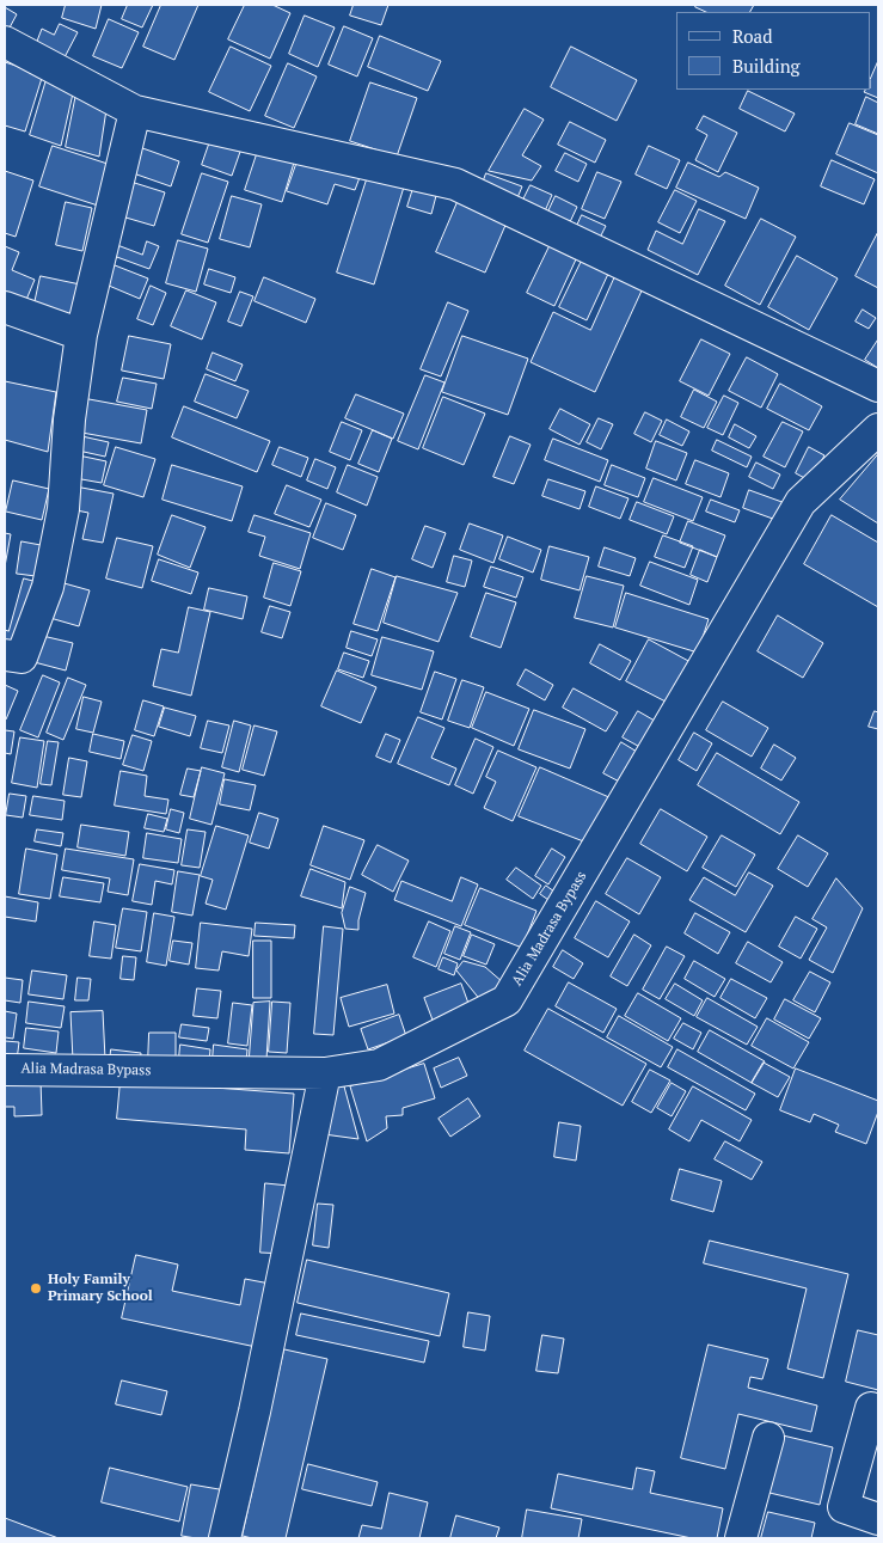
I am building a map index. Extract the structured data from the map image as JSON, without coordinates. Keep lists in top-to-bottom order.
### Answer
{
  "streets": {
    "street": ["Alia Madrasa Bypass"]
  },
  "places": ["Holy Family Primary School"],
  "legend": ["Road", "Building"]
}
